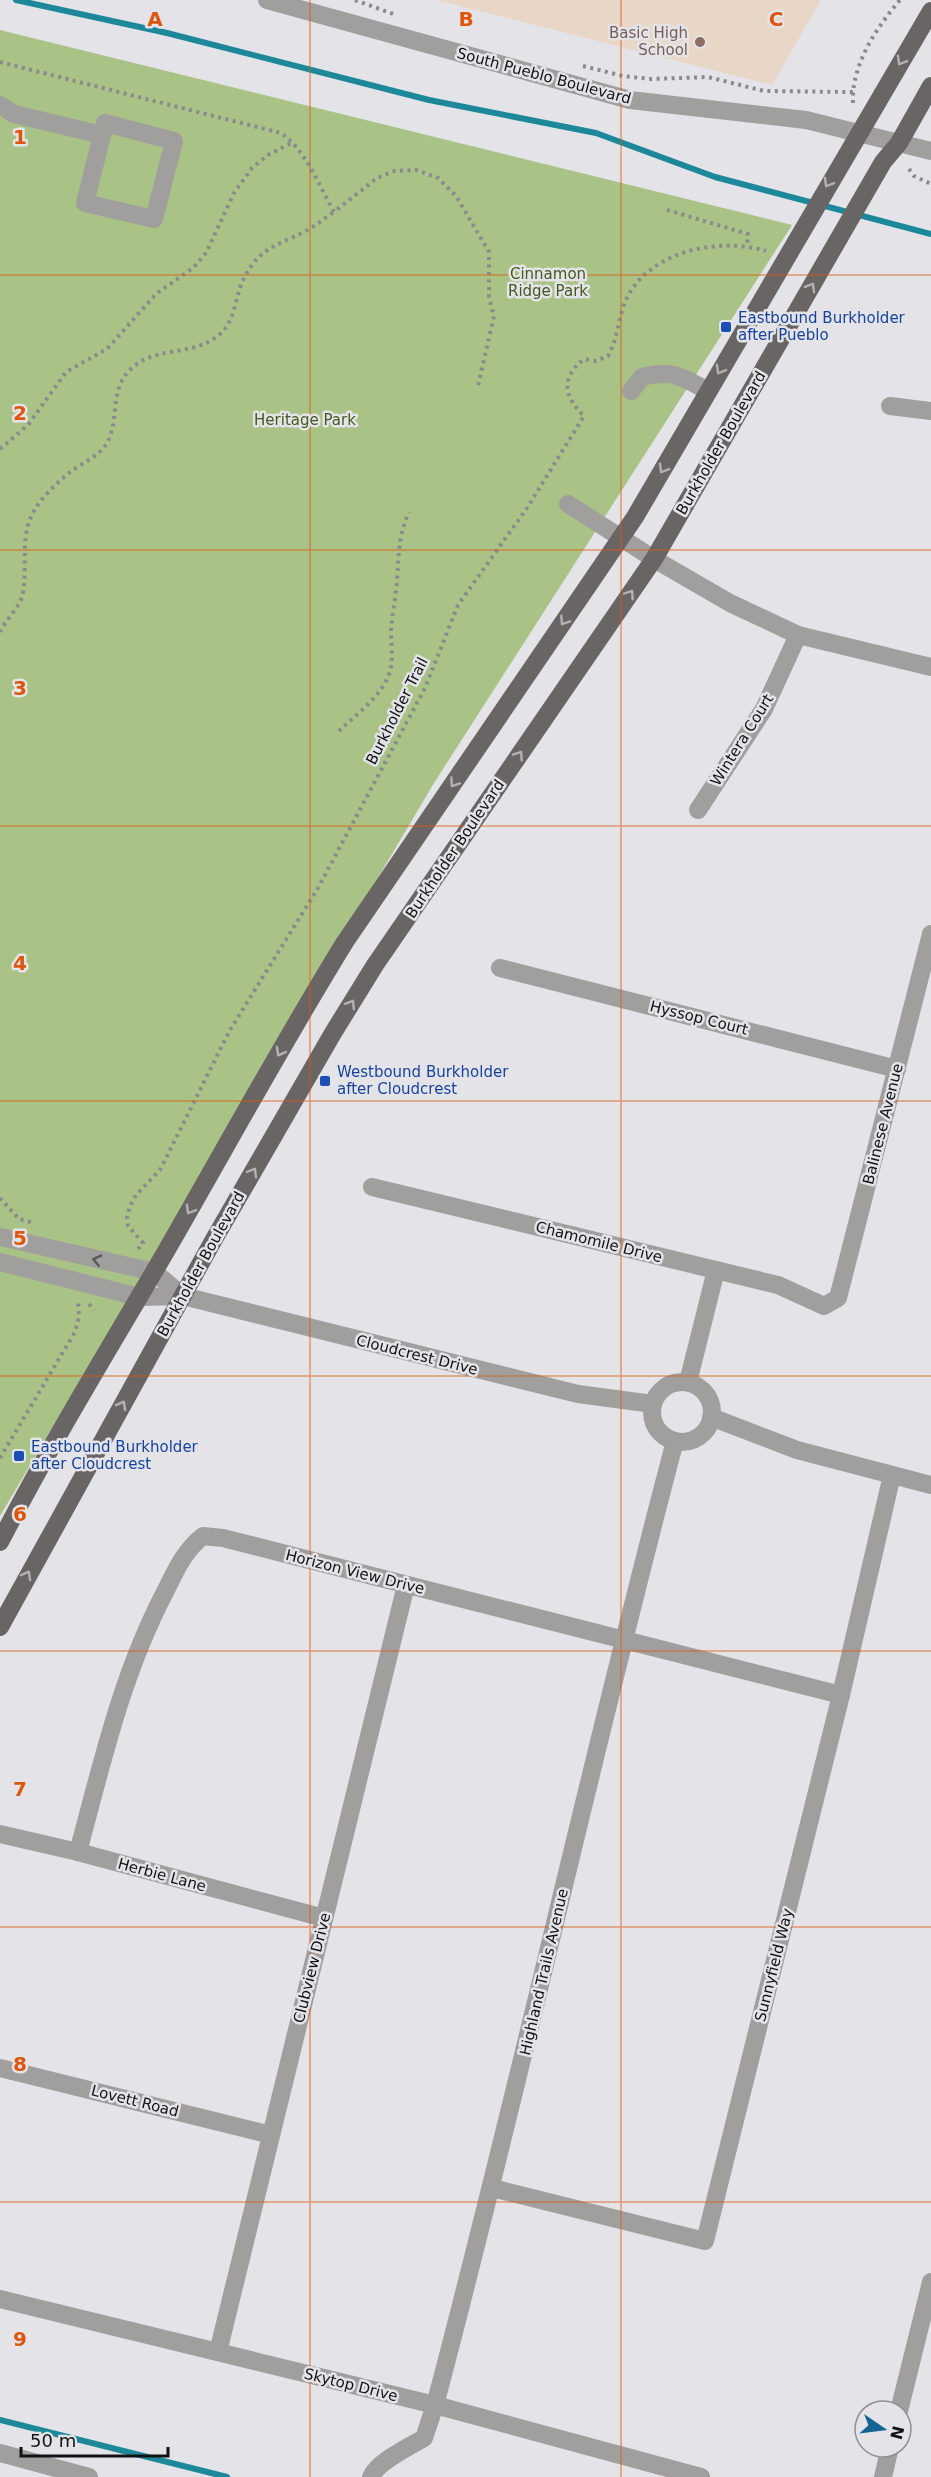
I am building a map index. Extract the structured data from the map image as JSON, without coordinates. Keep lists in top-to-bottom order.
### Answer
{
  "streets": {
    "main road": ["Burkholder Boulevard"],
    "street": [
      "South Pueblo Boulevard",
      "Wintera Court",
      "Hyssop Court",
      "Balinese Avenue",
      "Chamomile Drive",
      "Cloudcrest Drive",
      "Horizon View Drive",
      "Herbie Lane",
      "Sunnyfield Way",
      "Clubview Drive",
      "Highland Trails Avenue",
      "Lovett Road",
      "Skytop Drive"
    ],
    "path": ["Burkholder Trail"]
  },
  "crossings": [
    ["South Pueblo Boulevard", "Burkholder Boulevard"],
    ["Burkholder Boulevard", "Cloudcrest Drive"],
    ["Hyssop Court", "Balinese Avenue"],
    ["Balinese Avenue", "Chamomile Drive"],
    ["Cloudcrest Drive", "Highland Trails Avenue"],
    ["Horizon View Drive", "Herbie Lane"],
    ["Horizon View Drive", "Sunnyfield Way"],
    ["Horizon View Drive", "Clubview Drive"],
    ["Horizon View Drive", "Highland Trails Avenue"],
    ["Herbie Lane", "Clubview Drive"],
    ["Sunnyfield Way", "Highland Trails Avenue"],
    ["Clubview Drive", "Lovett Road"],
    ["Clubview Drive", "Skytop Drive"],
    ["Highland Trails Avenue", "Skytop Drive"]
  ],
  "parks": ["Cinnamon Ridge Park", "Heritage Park"],
  "places": {
    "other": ["Basic High School"],
    "transit": ["Eastbound Burkholder after Pueblo", "Westbound Burkholder after Cloudcrest", "Eastbound Burkholder after Cloudcrest"]
  },
  "scale_bar": "50 m",
  "north": "right",
  "grid": {
    "columns": ["A", "B", "C"],
    "rows": [
      "1",
      "2",
      "3",
      "4",
      "5",
      "6",
      "7",
      "8",
      "9"
    ]
  }
}
